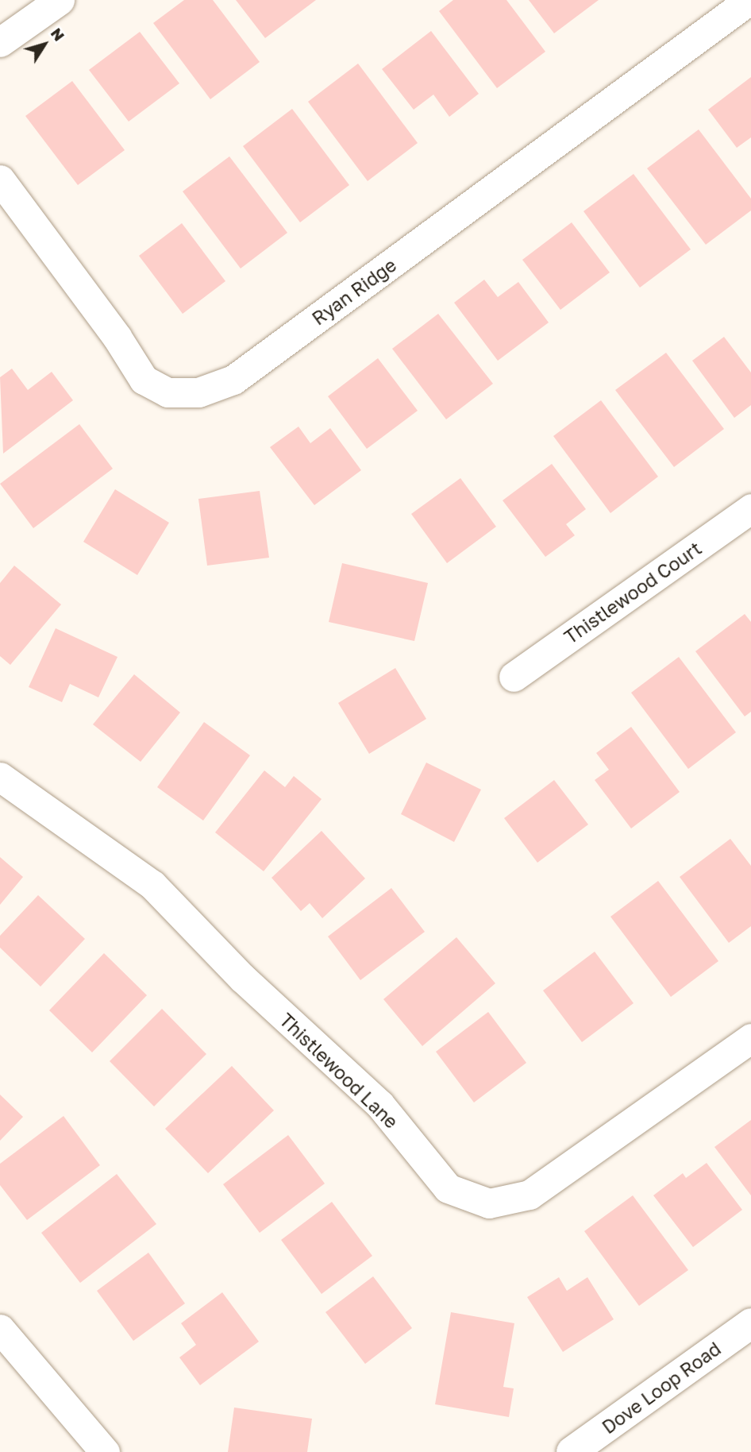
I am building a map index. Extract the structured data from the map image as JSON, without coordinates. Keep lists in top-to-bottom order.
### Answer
{
  "streets": {
    "street": [
      "Ryan Ridge",
      "Thistlewood Court",
      "Thistlewood Lane",
      "Dove Loop Road"
    ]
  },
  "north": "top right"
}
